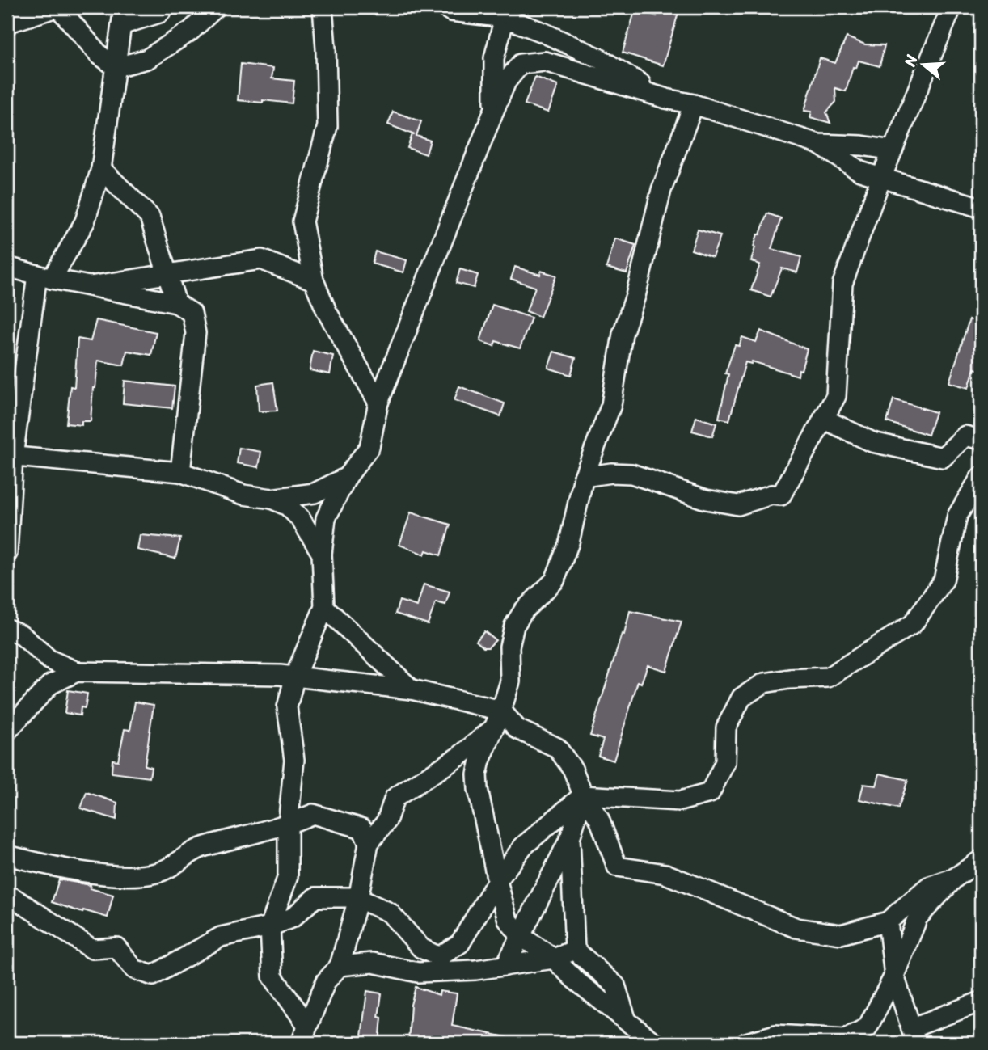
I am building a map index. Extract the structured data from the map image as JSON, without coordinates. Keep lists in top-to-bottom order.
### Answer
{
  "north": "left"
}
